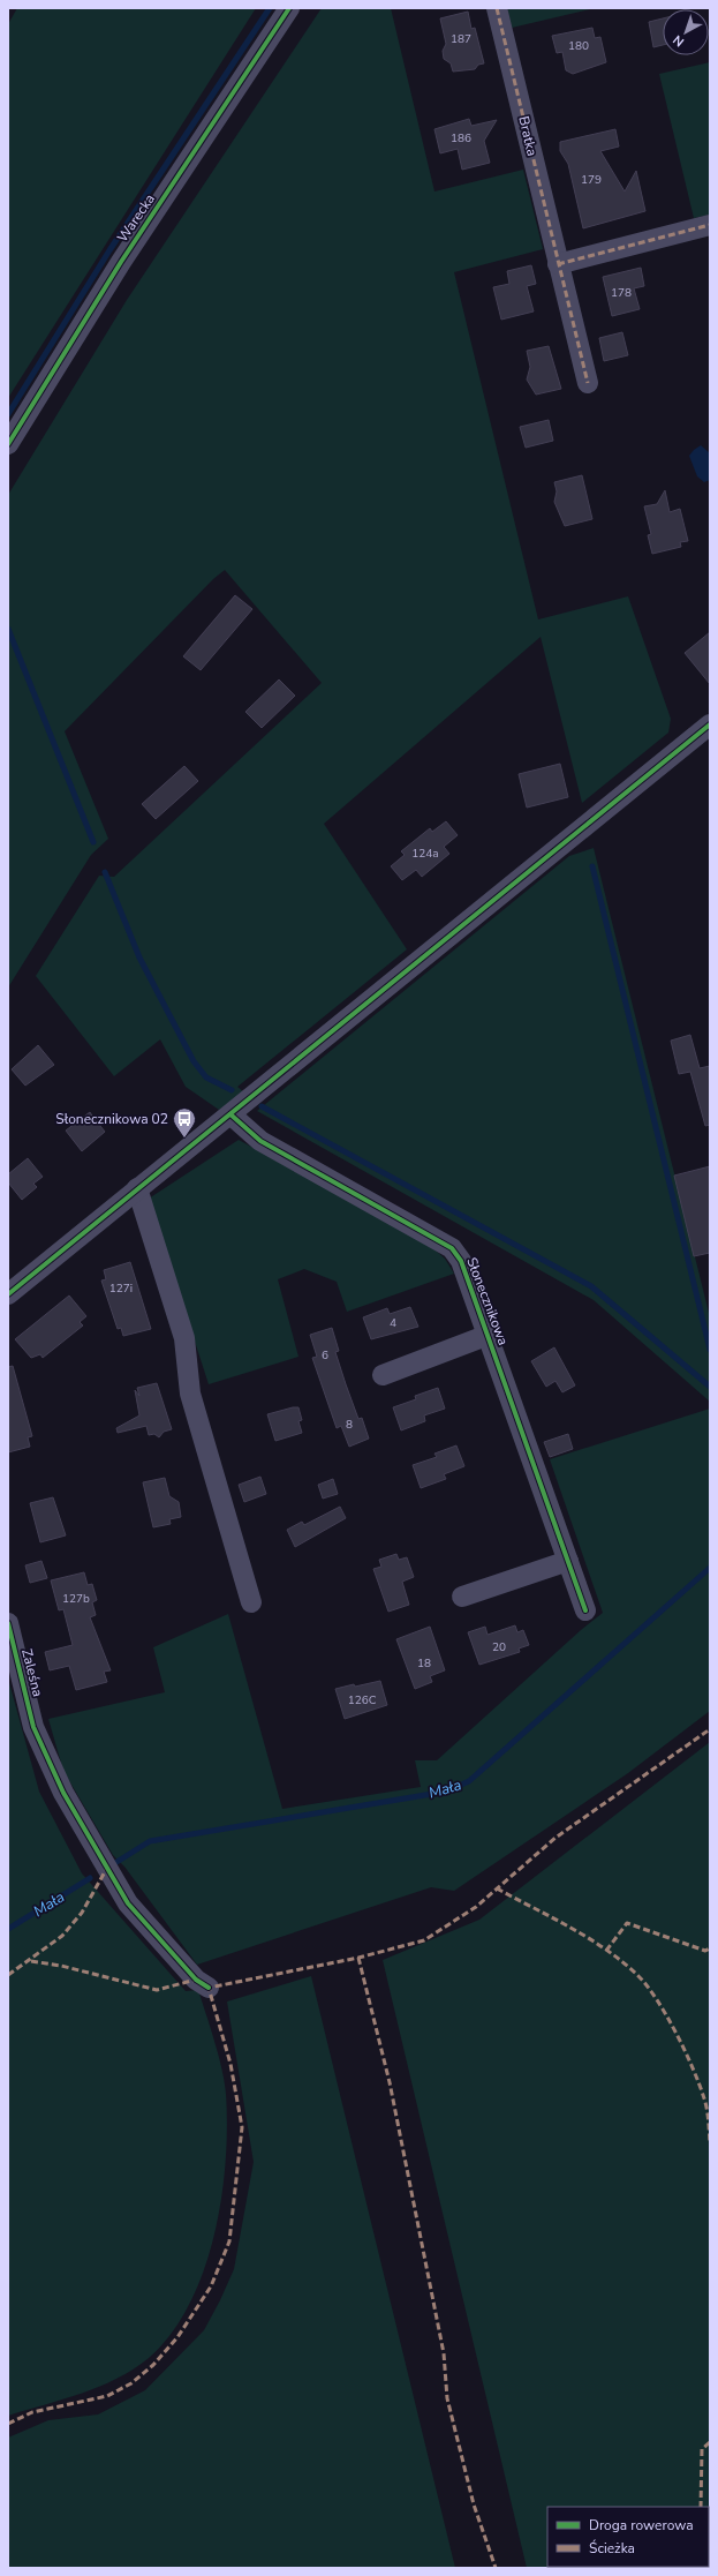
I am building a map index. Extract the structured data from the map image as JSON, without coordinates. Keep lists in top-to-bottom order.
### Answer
{
  "streets": {
    "street": [
      "Bratka",
      "Warecka",
      "Słonecznikowa",
      "Zaleśna"
    ]
  },
  "water": ["Mała"],
  "places": {
    "bus stop": ["Słonecznikowa 02"]
  },
  "house_numbers": [
    "187",
    "180",
    "186",
    "179",
    "178",
    "124a",
    "127i",
    "4",
    "6",
    "8",
    "127b",
    "20",
    "18",
    "126C"
  ],
  "legend": ["Droga rowerowa", "Ścieżka"],
  "north": "bottom left"
}
